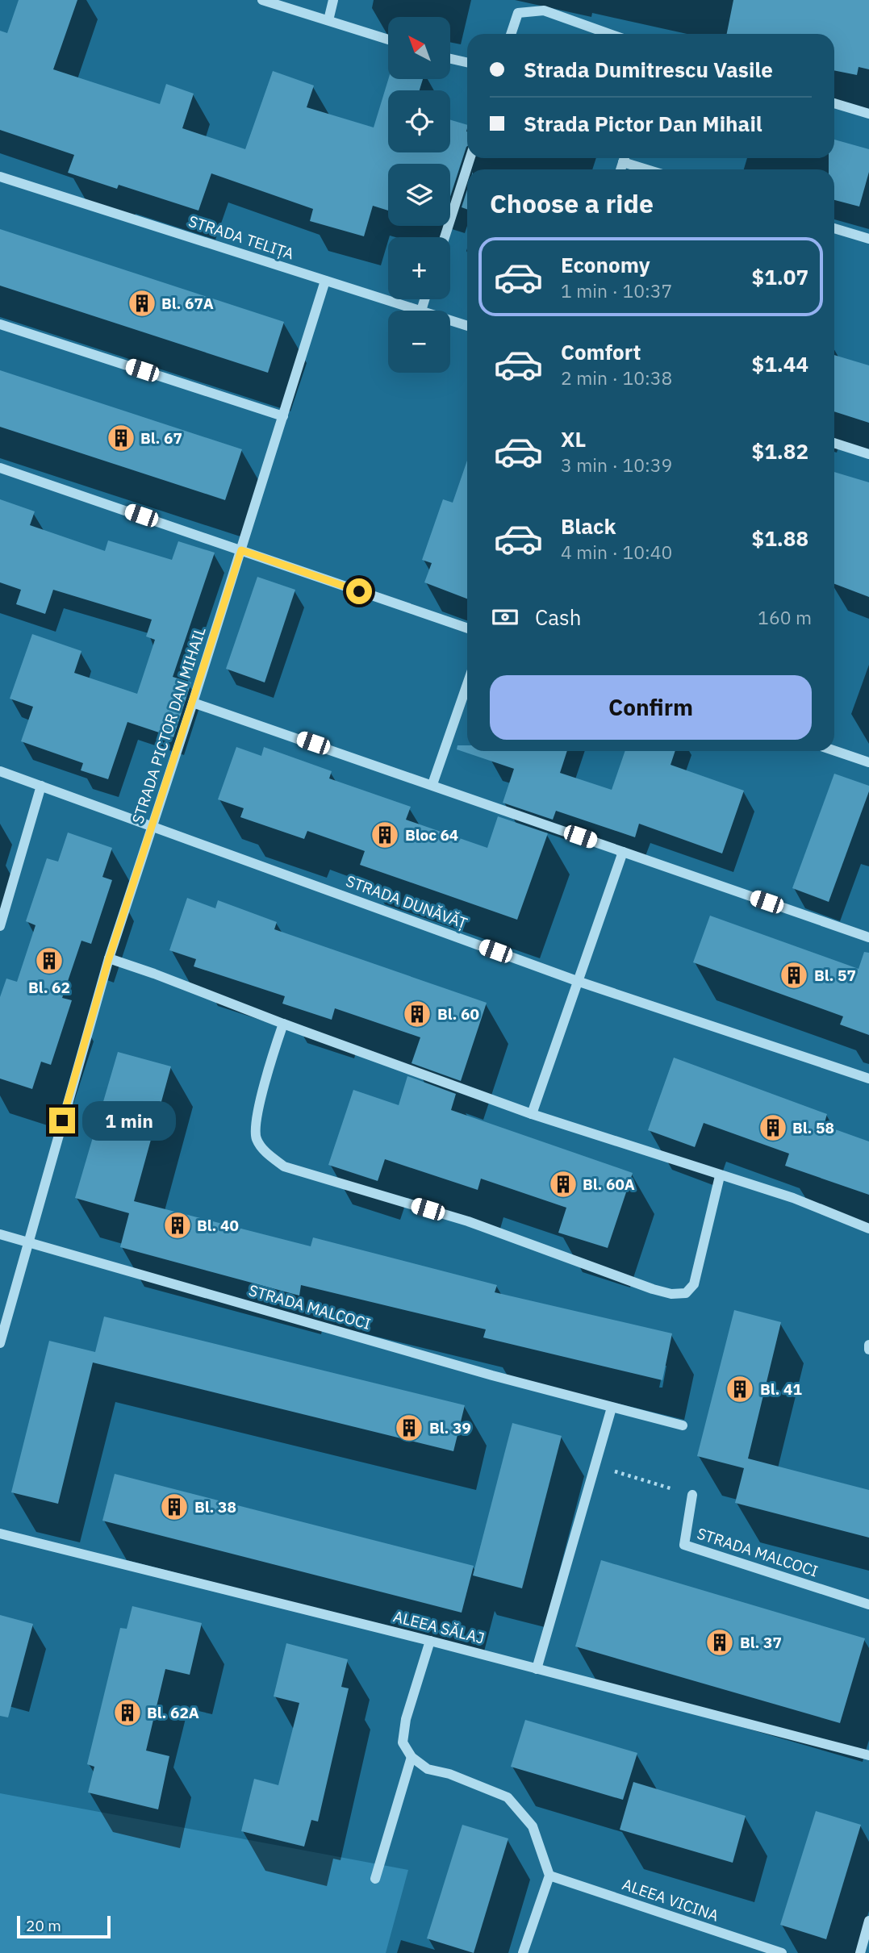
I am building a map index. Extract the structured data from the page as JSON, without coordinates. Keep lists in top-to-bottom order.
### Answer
{
  "streets": {
    "street": [
      "STRADA TELIȚA",
      "STRADA PICTOR DAN MIHAIL",
      "STRADA DUNĂVĂȚ",
      "STRADA MALCOCI",
      "ALEEA SĂLAJ",
      "ALEEA VICINA"
    ]
  },
  "crossings": [
    ["STRADA TELIȚA", "STRADA PICTOR DAN MIHAIL"],
    ["STRADA PICTOR DAN MIHAIL", "STRADA DUNĂVĂȚ"],
    ["STRADA PICTOR DAN MIHAIL", "STRADA MALCOCI"]
  ],
  "places": {
    "building": [
      "Bl. 67A",
      "Bl. 67",
      "Bloc 64",
      "Bl. 62",
      "Bl. 57",
      "Bl. 60",
      "Bl. 58",
      "Bl. 60A",
      "Bl. 40",
      "Bl. 41",
      "Bl. 39",
      "Bl. 38",
      "Bl. 37",
      "Bl. 62A"
    ]
  },
  "scale_bar": "20 m",
  "north": "top left",
  "page": {
    "map_buttons": ["+", "−"],
    "banner": ["Strada Dumitrescu Vasile", "Strada Pictor Dan Mihail"],
    "heading": "Choose a ride",
    "list": [
      {
        "name": "Economy",
        "note": "1 min · 10:37",
        "value": "$1.07"
      },
      {
        "name": "Comfort",
        "note": "2 min · 10:38",
        "value": "$1.44"
      },
      {
        "name": "XL",
        "note": "3 min · 10:39",
        "value": "$1.82"
      },
      {
        "name": "Black",
        "note": "4 min · 10:40",
        "value": "$1.88"
      }
    ],
    "pay": ["Cash", "160 m"],
    "buttons": "Confirm",
    "bubble": "1 min",
    "scale": "20 m"
  }
}
